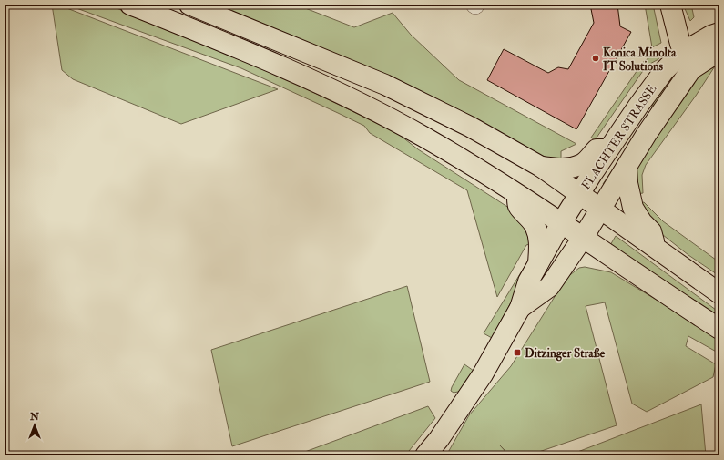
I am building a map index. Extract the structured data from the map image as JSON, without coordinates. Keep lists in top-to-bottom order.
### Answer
{
  "streets": {
    "main road": ["FLACHTER STRASSE"]
  },
  "places": {
    "other": ["Konica Minolta IT Solutions"],
    "transit": ["Ditzinger Straße"]
  },
  "north": "top"
}
